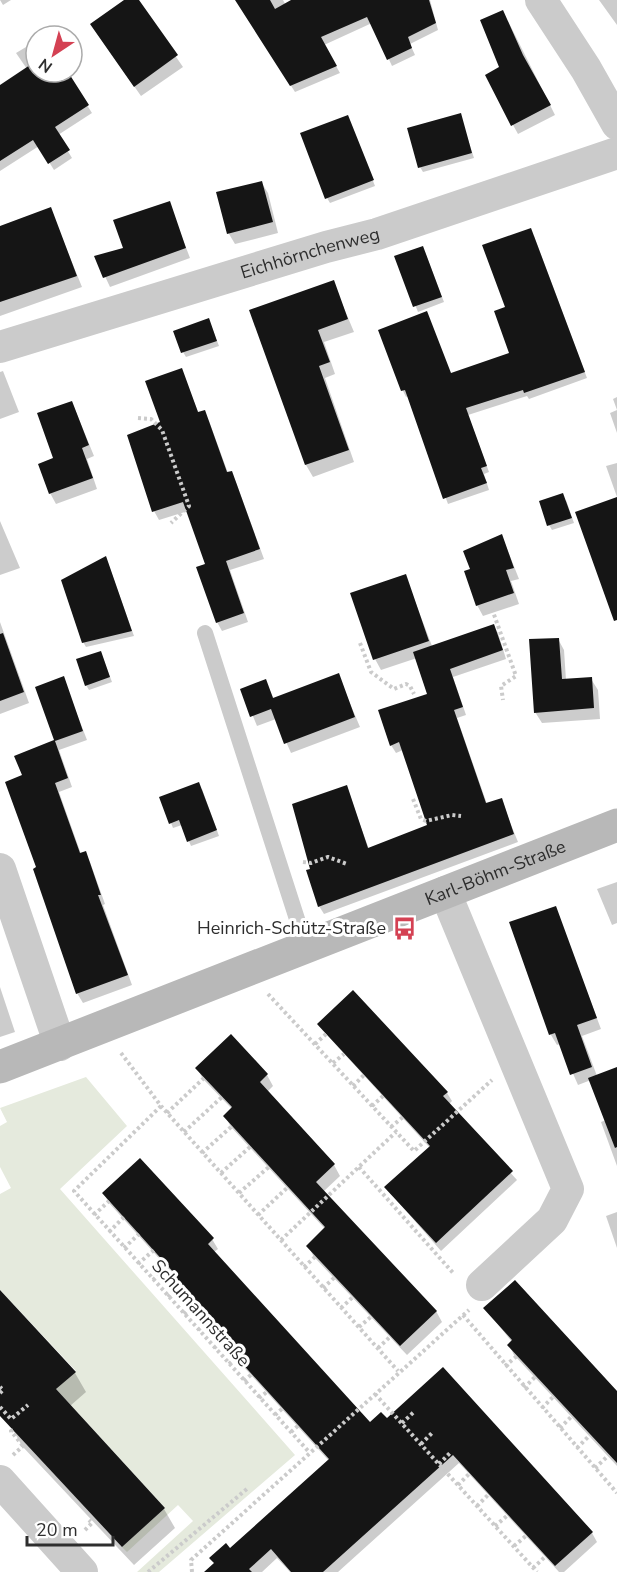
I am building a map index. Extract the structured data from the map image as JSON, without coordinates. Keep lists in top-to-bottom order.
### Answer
{
  "streets": {
    "street": ["Eichhörnchenweg", "Karl-Böhm-Straße"],
    "path": ["Schumannstraße"]
  },
  "places": {
    "bus stop": ["Heinrich-Schütz-Straße"]
  },
  "scale_bar": "20 m",
  "north": "bottom left"
}
